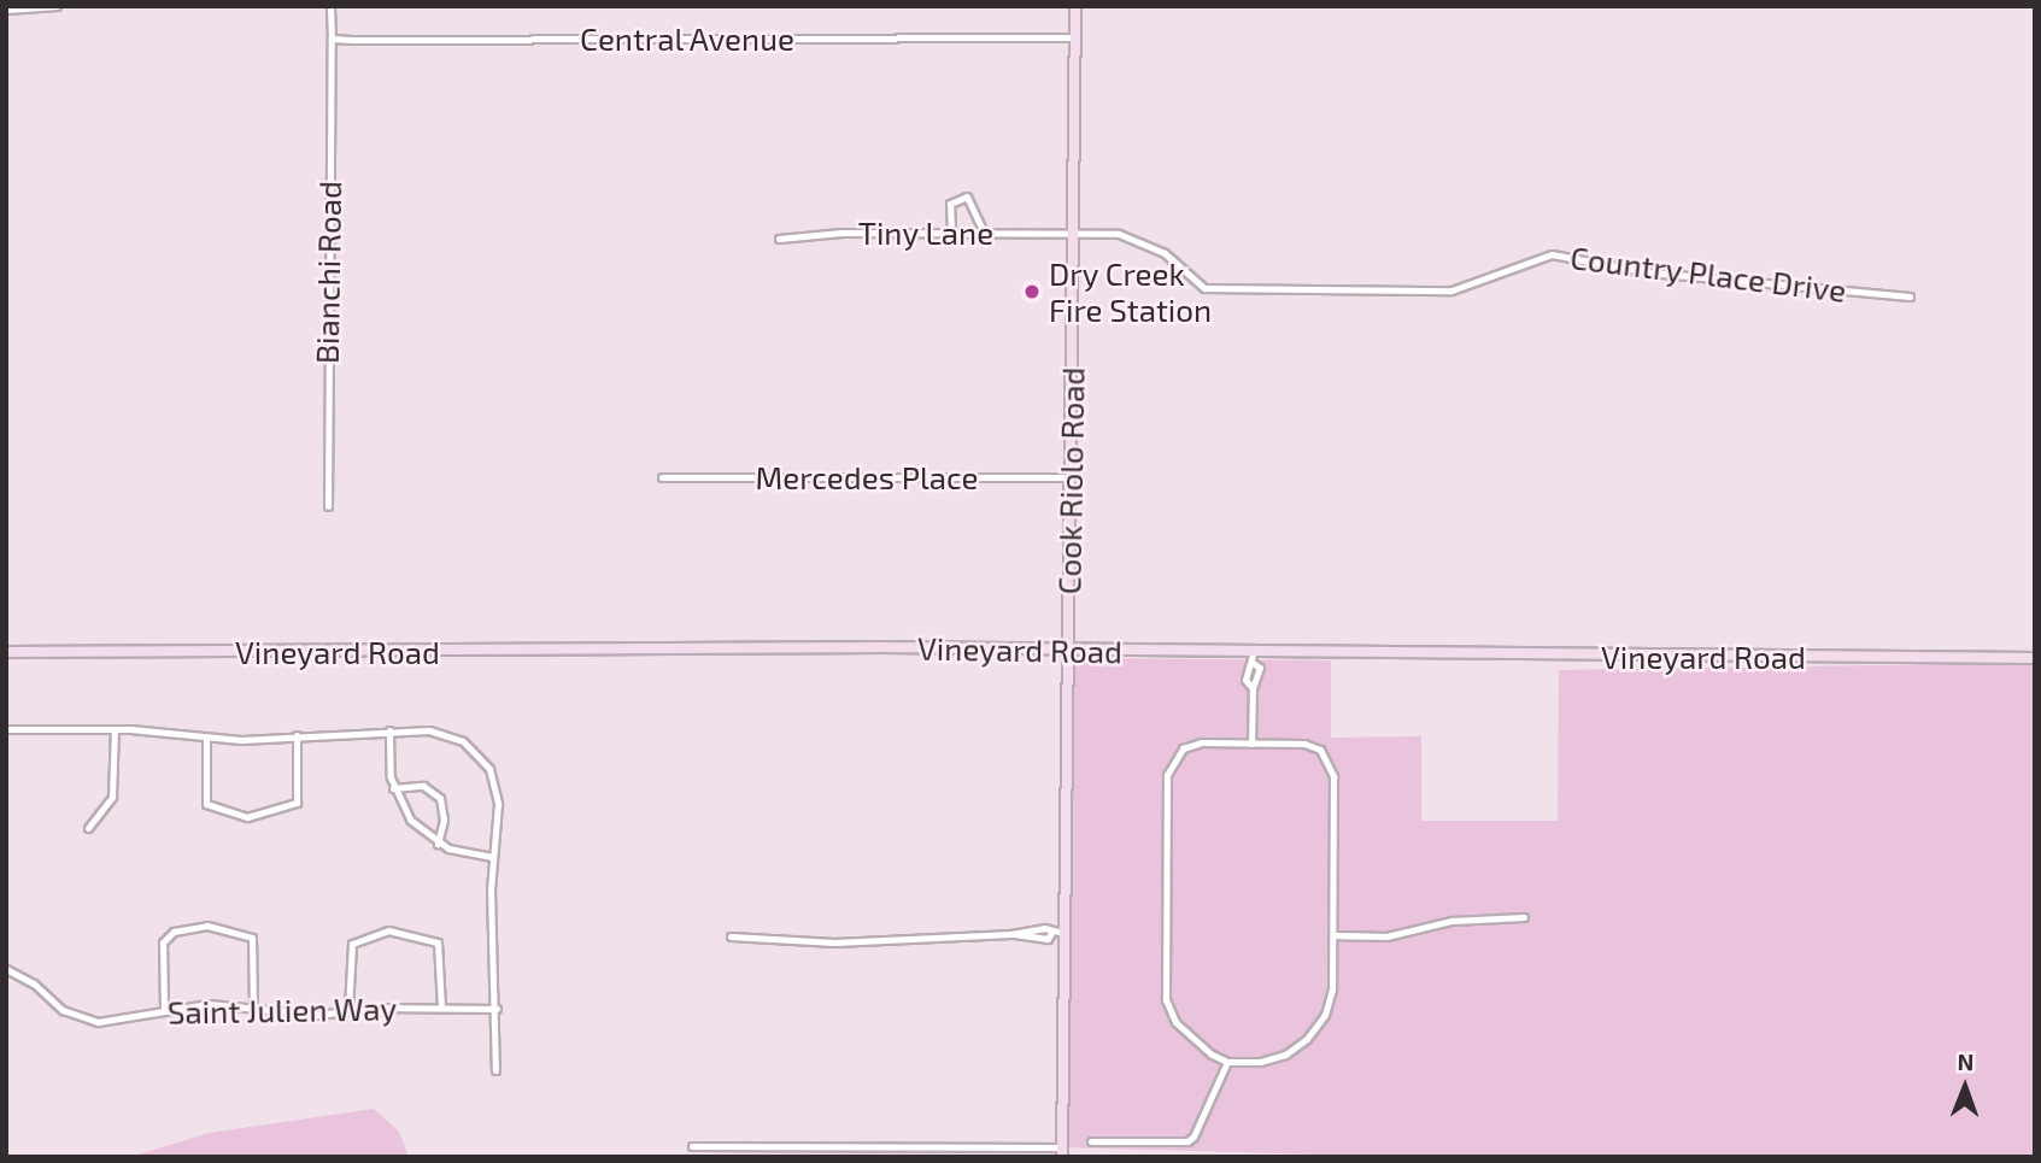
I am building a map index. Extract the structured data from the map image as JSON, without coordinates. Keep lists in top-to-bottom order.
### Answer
{
  "streets": {
    "street": [
      "Central Avenue",
      "Tiny Lane",
      "Bianchi Road",
      "Country Place Drive",
      "Mercedes Place",
      "Cook Riolo Road",
      "Vineyard Road",
      "Saint Julien Way"
    ]
  },
  "crossings": [
    ["Central Avenue", "Bianchi Road"],
    ["Central Avenue", "Cook Riolo Road"],
    ["Tiny Lane", "Country Place Drive"],
    ["Tiny Lane", "Cook Riolo Road"],
    ["Country Place Drive", "Cook Riolo Road"],
    ["Mercedes Place", "Cook Riolo Road"],
    ["Cook Riolo Road", "Vineyard Road"]
  ],
  "places": ["Dry Creek Fire Station"],
  "north": "top"
}
